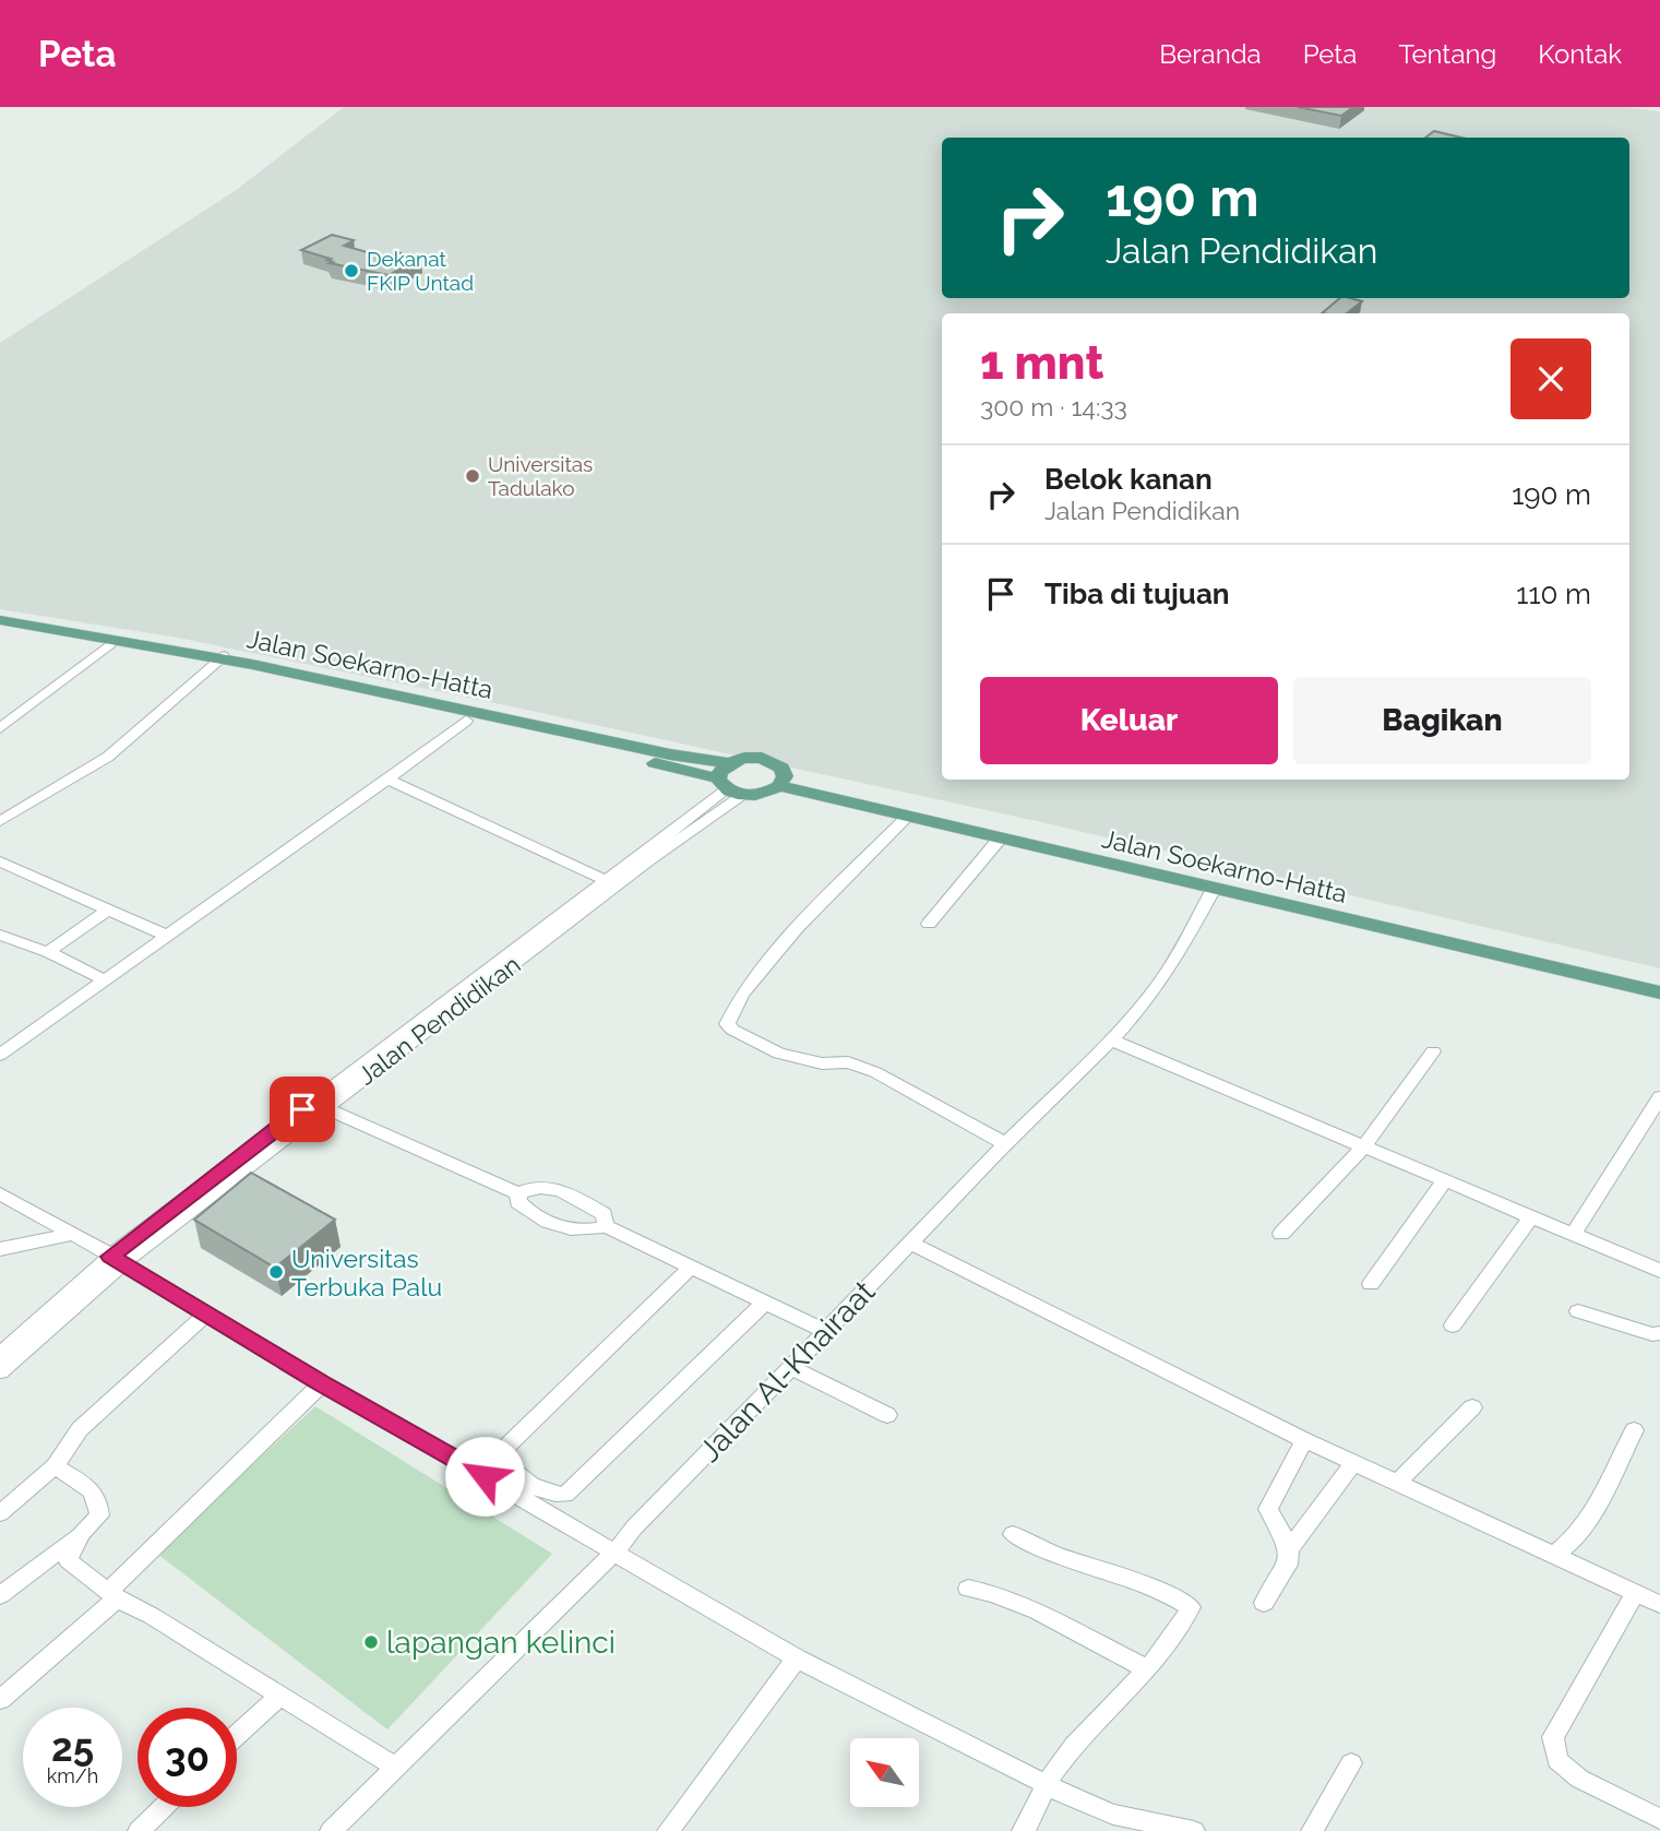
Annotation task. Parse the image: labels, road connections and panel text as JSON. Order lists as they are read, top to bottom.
{
  "streets": {
    "main road": ["Jalan Soekarno-Hatta"],
    "street": ["Jalan Pendidikan", "Jalan Al-Khairaat"]
  },
  "crossings": [
    ["Jalan Soekarno-Hatta", "Jalan Pendidikan"],
    ["Jalan Soekarno-Hatta", "Jalan Al-Khairaat"]
  ],
  "places": [
    "Dekanat FKIP Untad",
    "Universitas Tadulako",
    "Universitas Terbuka Palu",
    "lapangan kelinci"
  ],
  "north": "top left",
  "page": {
    "header": "Peta",
    "nav": [
      "Beranda",
      "Peta",
      "Tentang",
      "Kontak"
    ],
    "turn": ["190 m", "Jalan Pendidikan"],
    "heading": ["1 mnt", "300 m · 14:33"],
    "list": [
      {
        "name": "Belok kanan",
        "note": "Jalan Pendidikan",
        "value": "190 m"
      },
      {
        "name": "Tiba di tujuan",
        "value": "110 m"
      }
    ],
    "buttons": ["Keluar", "Bagikan"],
    "speed": "25 km/h",
    "limit": "30"
  }
}
